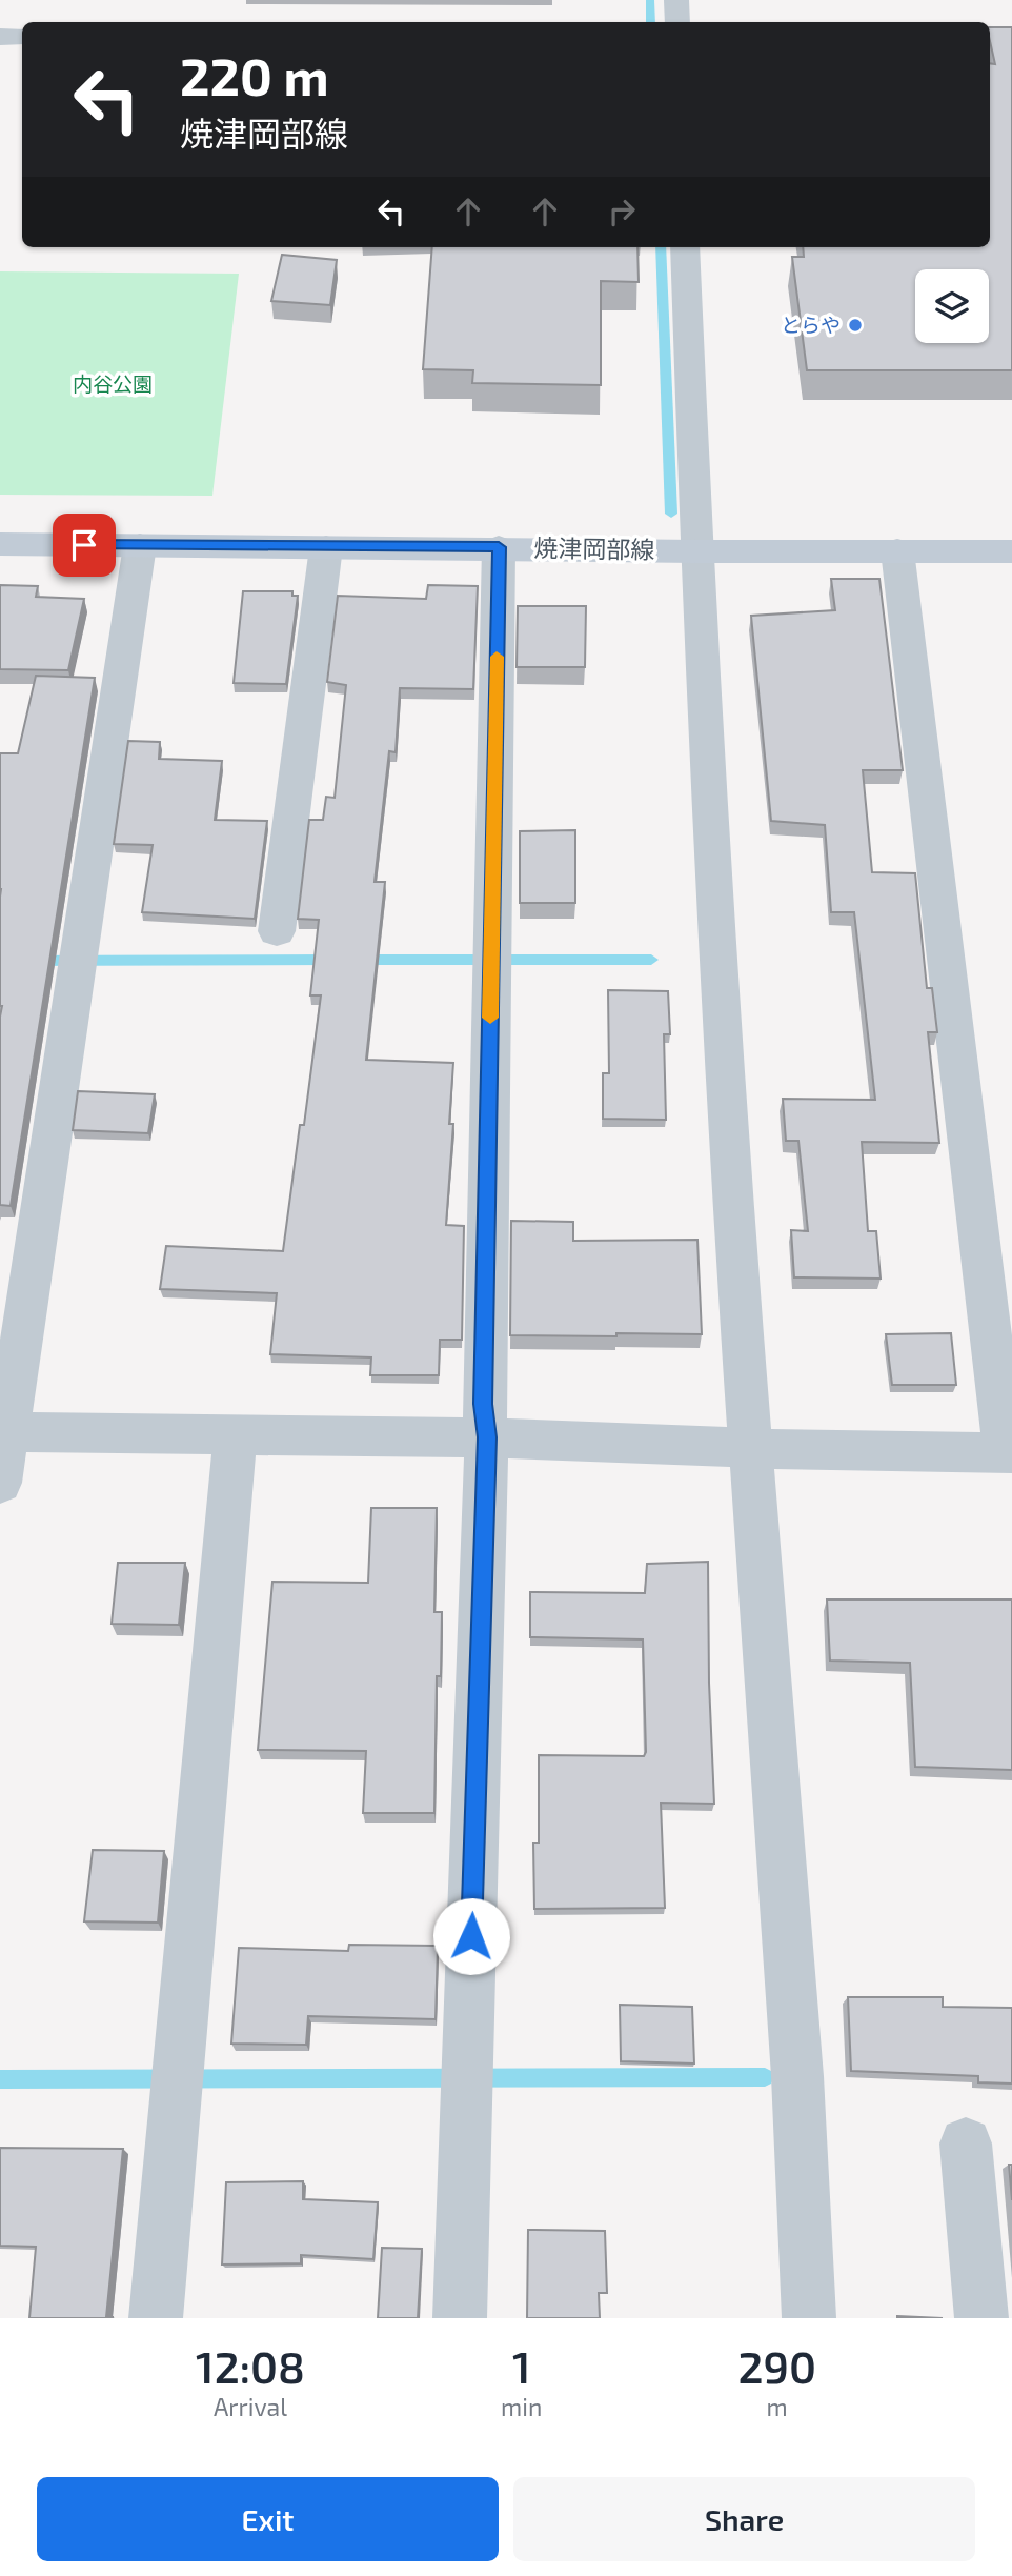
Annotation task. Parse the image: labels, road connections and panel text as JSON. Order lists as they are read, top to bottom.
{
  "streets": {
    "main road": ["焼津岡部線"]
  },
  "parks": ["内谷公園"],
  "places": ["とらや"],
  "page": {
    "turn": ["220 m", "焼津岡部線"],
    "eta": [
      "12:08",
      "Arrival",
      "1",
      "min",
      "290",
      "m"
    ],
    "buttons": ["Exit", "Share"]
  }
}
